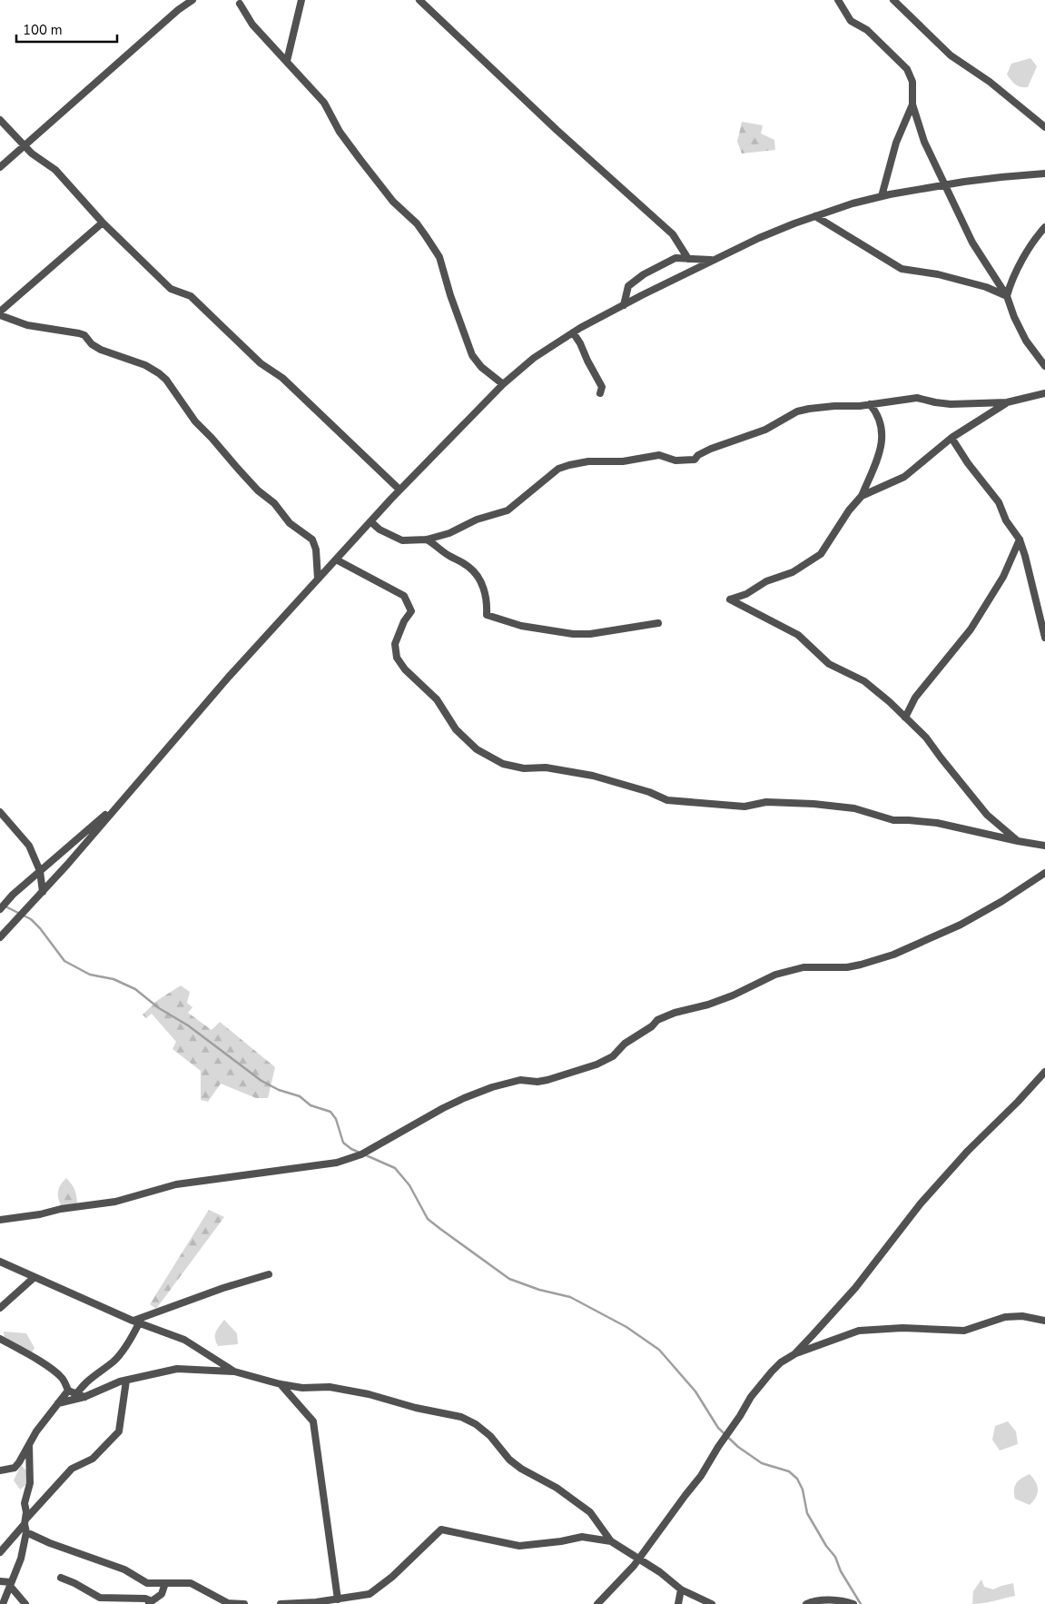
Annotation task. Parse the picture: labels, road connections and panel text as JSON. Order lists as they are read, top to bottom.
{
  "scale_bar": "100 m"
}
